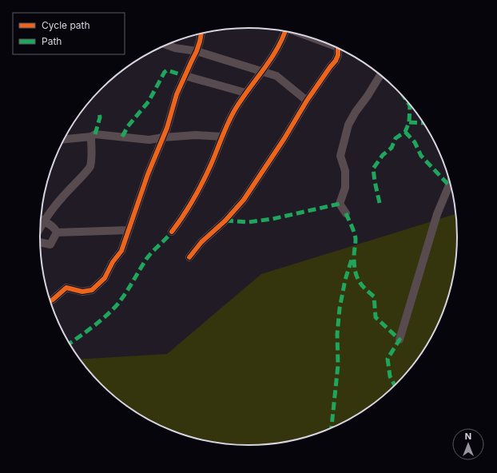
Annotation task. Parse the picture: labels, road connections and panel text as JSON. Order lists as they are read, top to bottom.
{
  "legend": ["Cycle path", "Path"],
  "north": "top"
}
